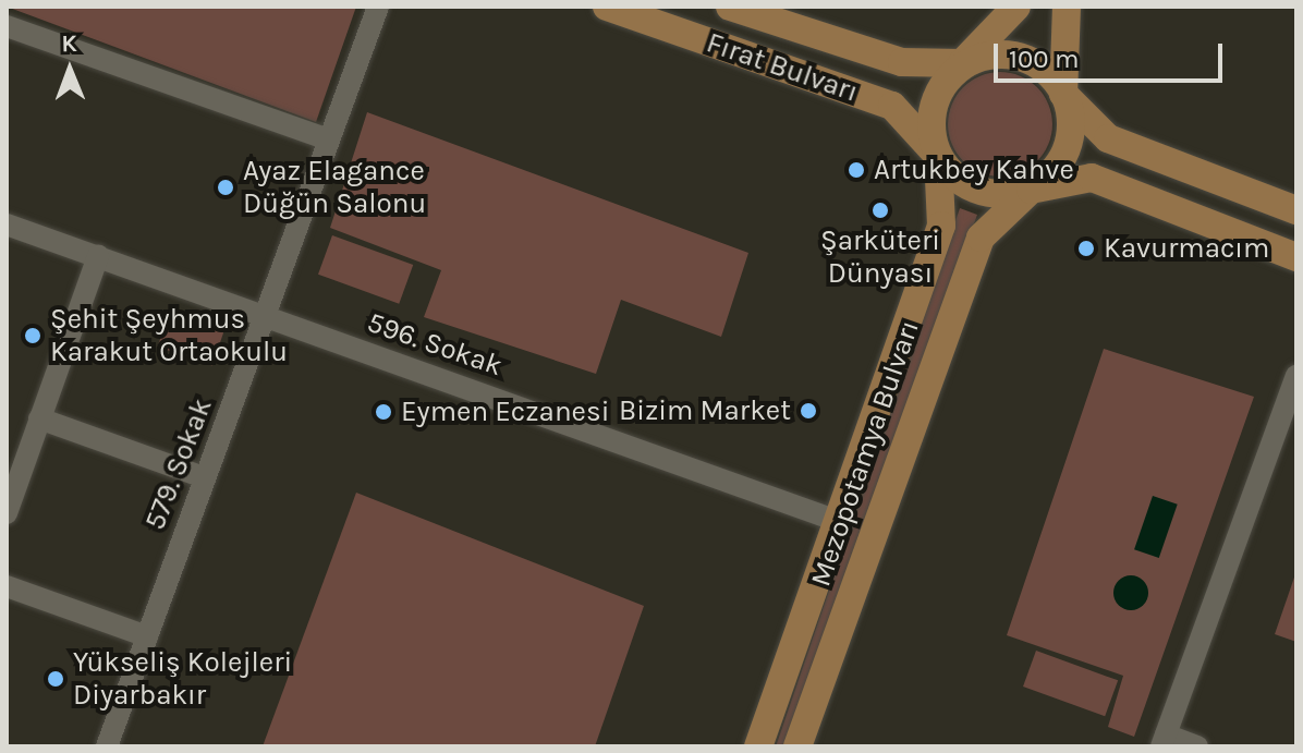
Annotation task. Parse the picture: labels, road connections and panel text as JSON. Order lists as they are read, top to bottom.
{
  "streets": {
    "main road": ["Fırat Bulvarı", "Mezopotamya Bulvarı"],
    "street": ["596. Sokak", "579. Sokak"]
  },
  "crossings": [
    ["Fırat Bulvarı", "Mezopotamya Bulvarı"],
    ["596. Sokak", "Mezopotamya Bulvarı"],
    ["596. Sokak", "579. Sokak"]
  ],
  "places": [
    "Artukbey Kahve",
    "Ayaz Elagance Düğün Salonu",
    "Şarküteri Dünyası",
    "Kavurmacım",
    "Şehit Şeyhmus Karakut Ortaokulu",
    "Bizim Market",
    "Eymen Eczanesi",
    "Yükseliş Kolejleri Diyarbakır"
  ],
  "scale_bar": "100 m",
  "north": "top"
}
